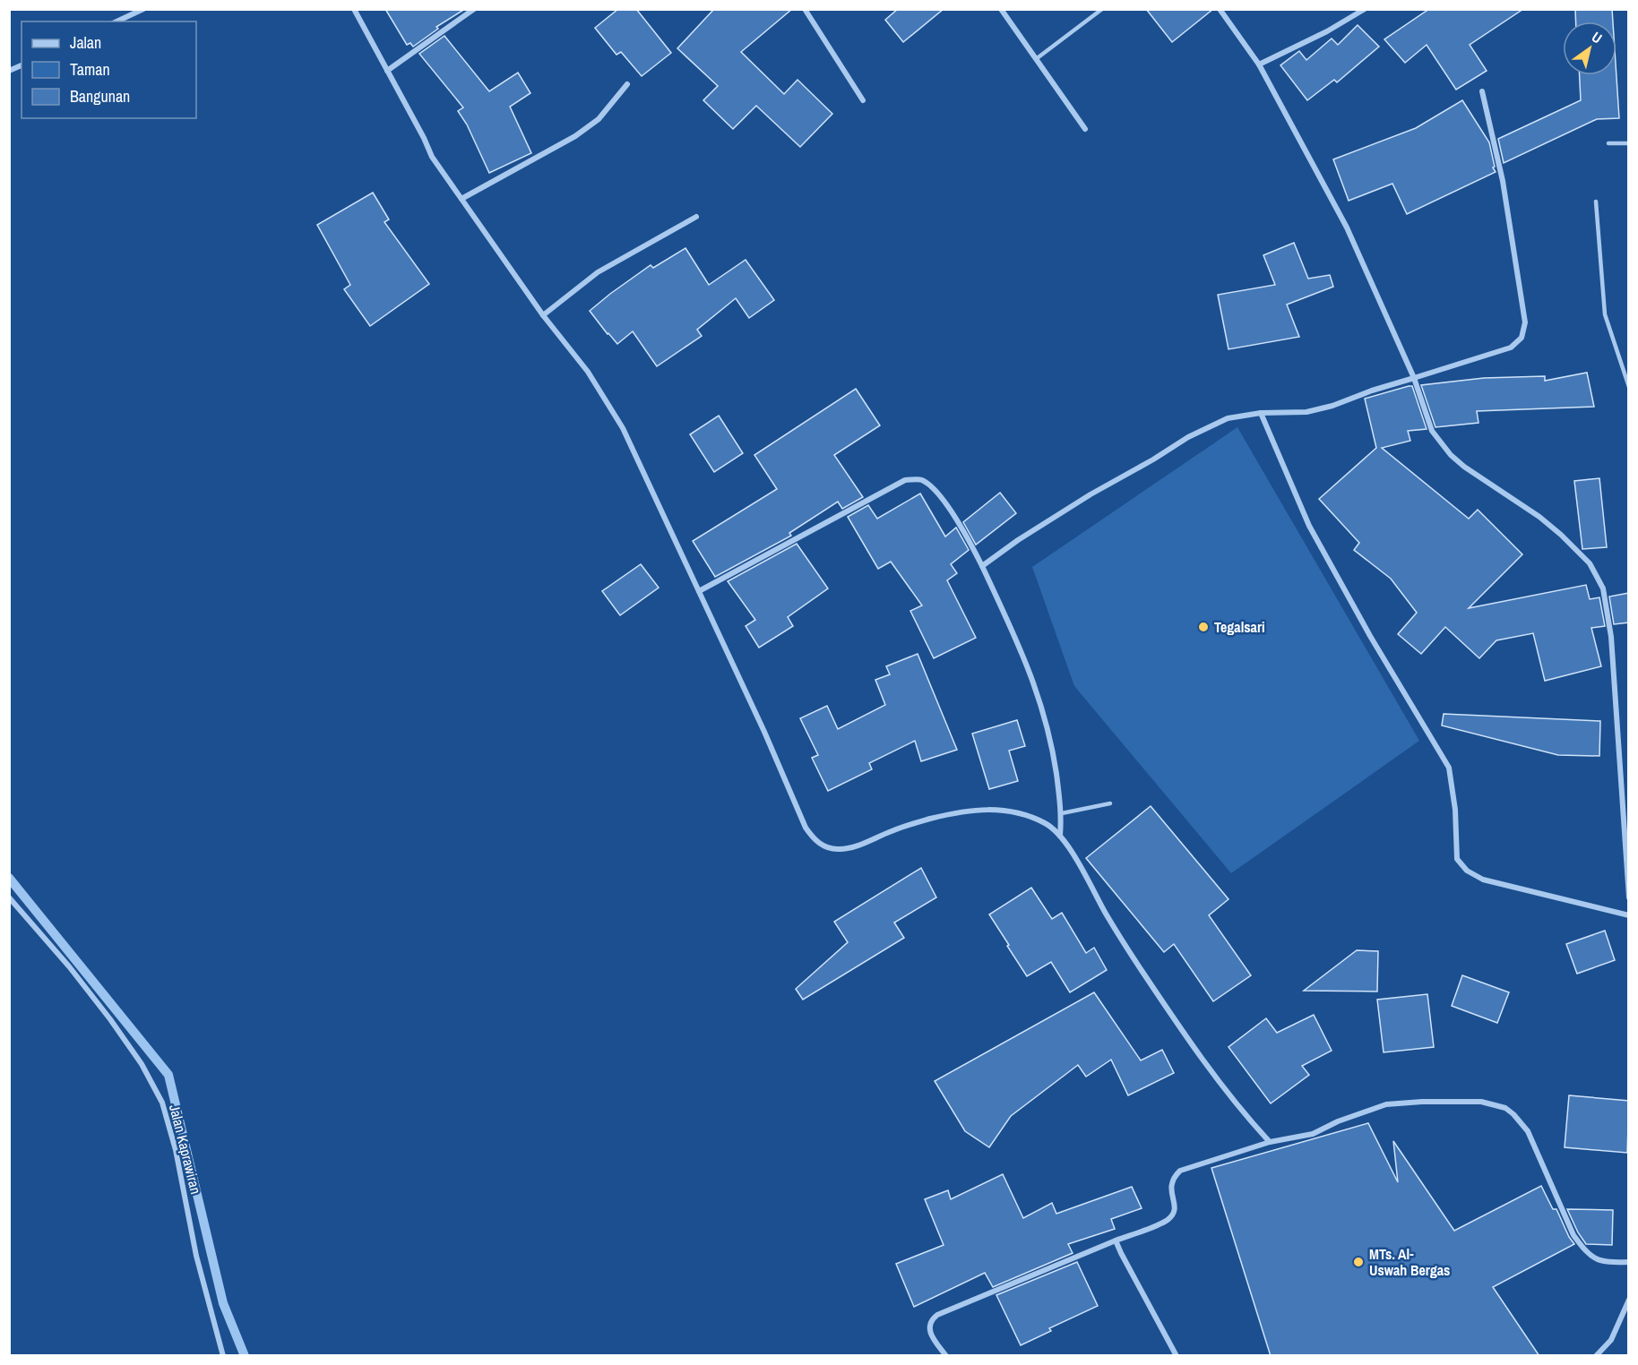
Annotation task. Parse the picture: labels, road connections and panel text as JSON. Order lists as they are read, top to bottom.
{
  "streets": {
    "street": ["Jalan Kaprawiran"]
  },
  "places": ["Tegalsari", "MTs. Al- Uswah Bergas"],
  "legend": ["Jalan", "Taman", "Bangunan"],
  "north": "top right"
}
